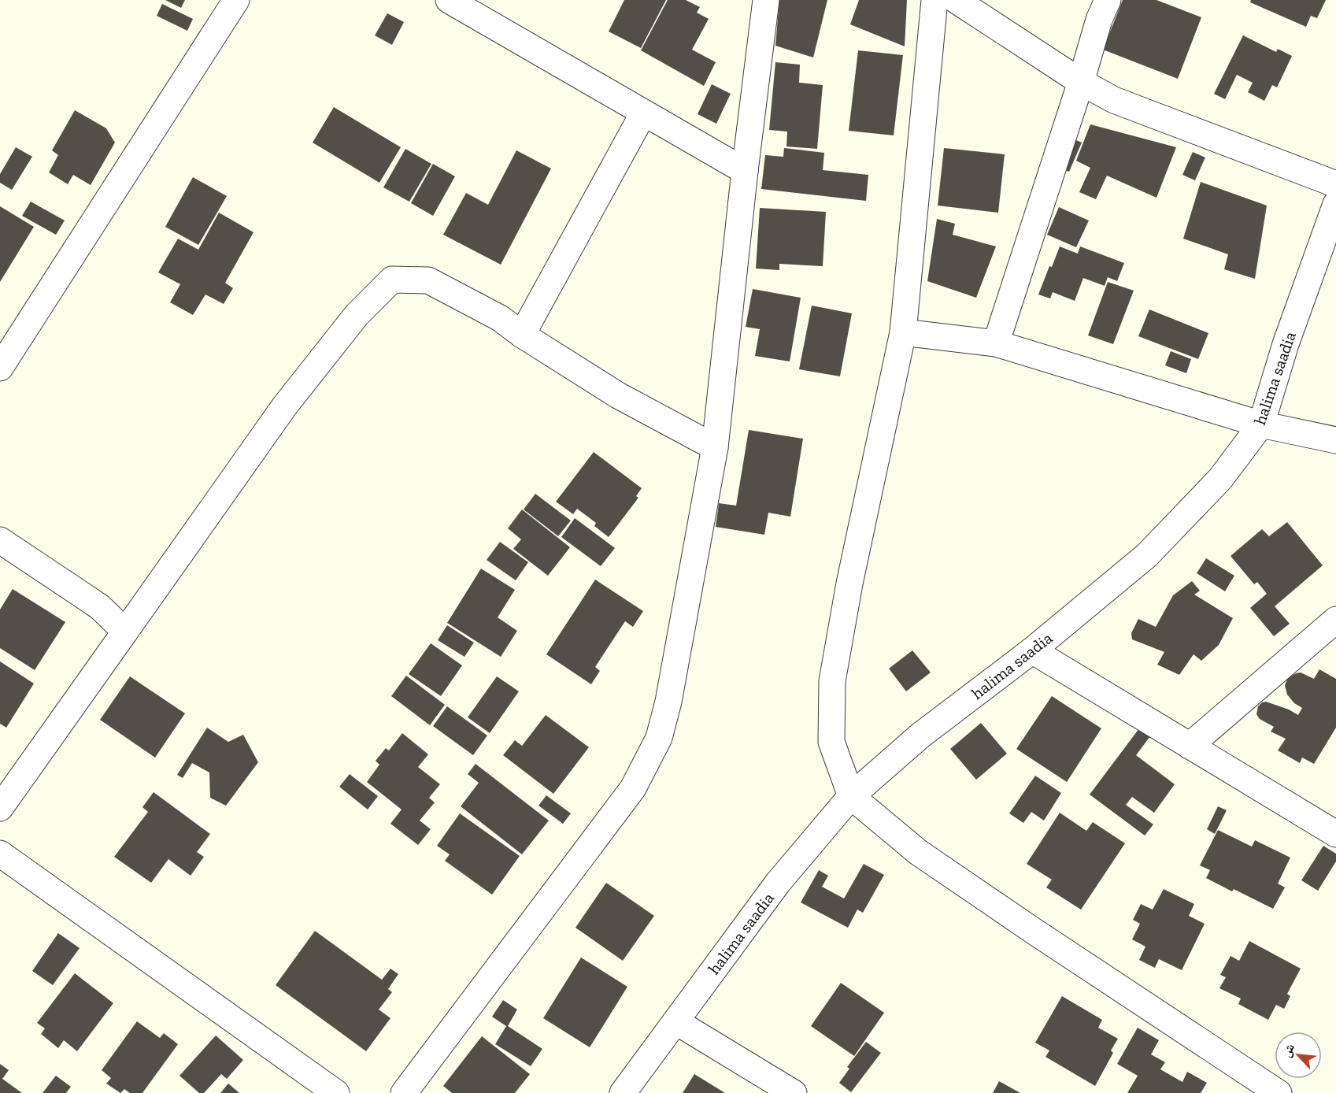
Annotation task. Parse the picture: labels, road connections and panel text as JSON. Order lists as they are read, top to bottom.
{
  "streets": {
    "street": ["halima saadia"]
  },
  "north": "top left"
}
